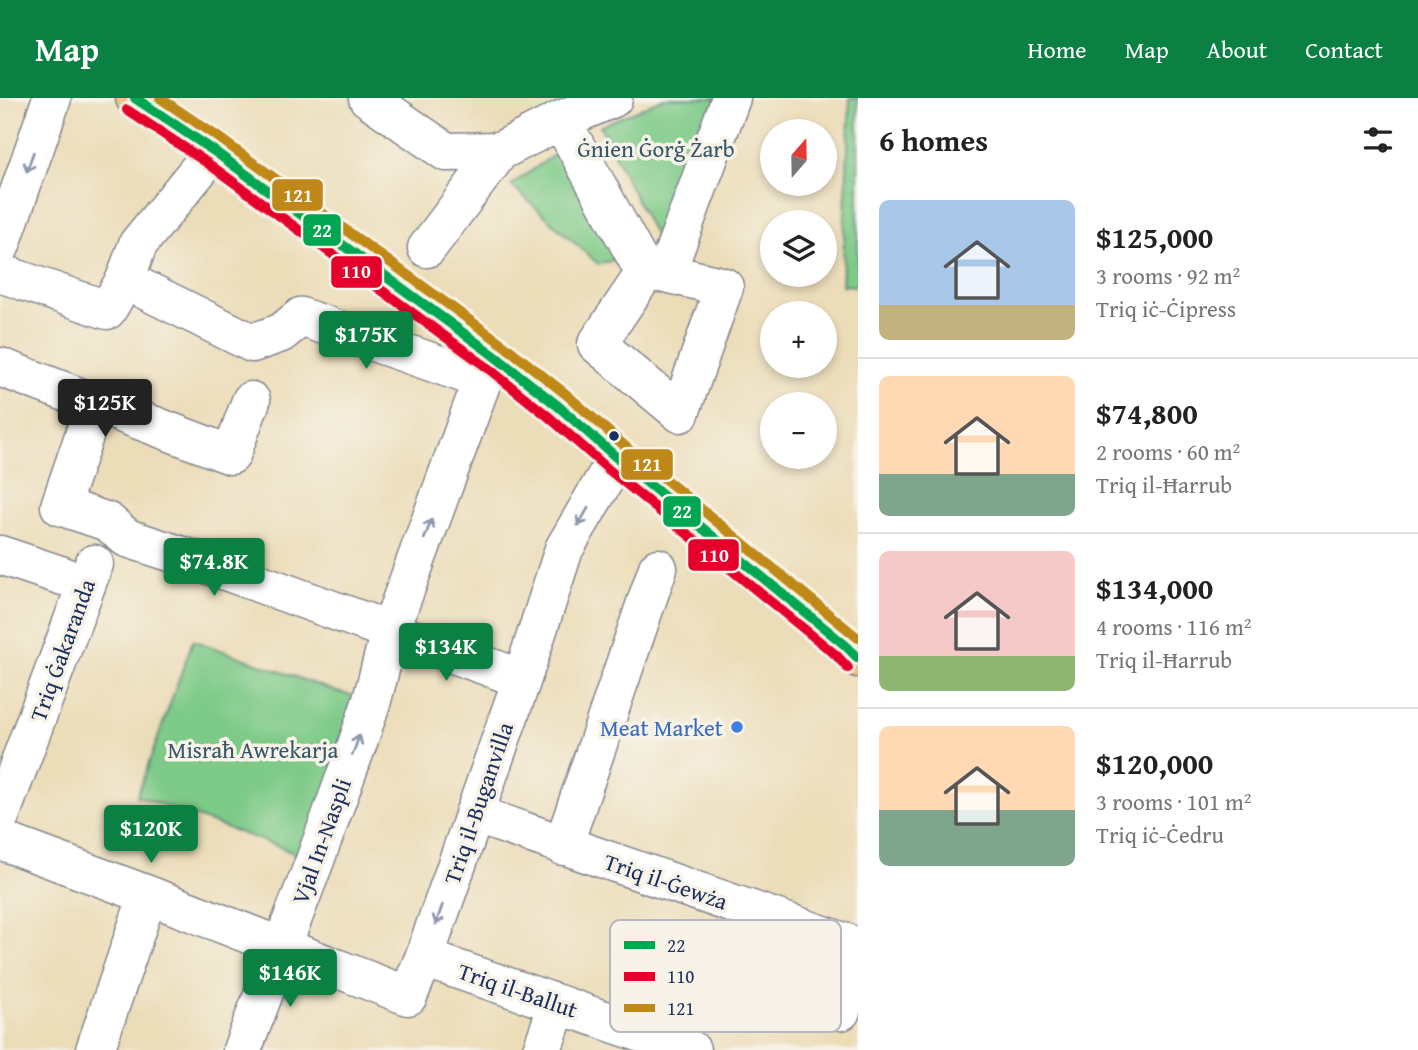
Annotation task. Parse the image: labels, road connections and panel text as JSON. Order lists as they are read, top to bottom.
{
  "streets": {
    "street": [
      "Triq Ġakaranda",
      "Triq il-Buganvilla",
      "Vjal In-Naspli",
      "Triq il-Ġewża",
      "Triq il-Ballut"
    ]
  },
  "crossings": [
    ["Triq il-Buganvilla", "Vjal In-Naspli"],
    ["Triq il-Buganvilla", "Triq il-Ġewża"],
    ["Triq il-Buganvilla", "Triq il-Ballut"]
  ],
  "parks": ["Ġnien Ġorġ Żarb", "Misraħ Awrekarja"],
  "places": ["Meat Market"],
  "lines": ["transit line 22", "transit line 121", "transit line 110"],
  "legend": ["22", "110", "121"],
  "north": "top",
  "page": {
    "header": "Map",
    "nav": [
      "Home",
      "Map",
      "About",
      "Contact"
    ],
    "heading": "6 homes",
    "map_buttons": ["+", "−"],
    "list": [
      {
        "name": "$125,000",
        "note": "3 rooms · 92 m² · Triq iċ-Ċipress"
      },
      {
        "name": "$74,800",
        "note": "2 rooms · 60 m² · Triq il-Ħarrub"
      },
      {
        "name": "$134,000",
        "note": "4 rooms · 116 m² · Triq il-Ħarrub"
      },
      {
        "name": "$120,000",
        "note": "3 rooms · 101 m² · Triq iċ-Ċedru"
      }
    ],
    "price": [
      "$175K",
      "$125K",
      "$74.8K",
      "$134K",
      "$120K",
      "$146K"
    ]
  }
}
